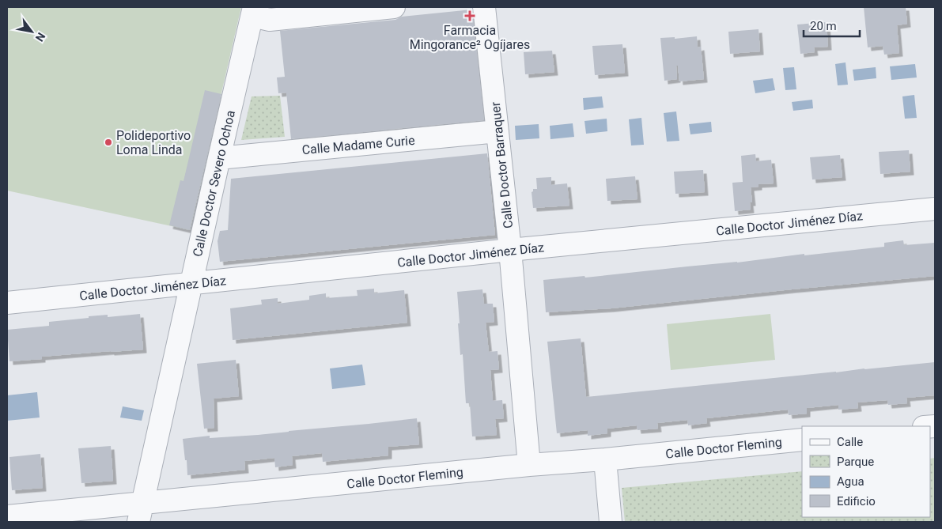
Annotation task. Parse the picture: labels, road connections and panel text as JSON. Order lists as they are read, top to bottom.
{
  "streets": {
    "street": [
      "Calle Madame Curie",
      "Calle Doctor Barraquer",
      "Calle Doctor Severo Ochoa",
      "Calle Doctor Jiménez Díaz",
      "Calle Doctor Fleming"
    ]
  },
  "crossings": [
    ["Calle Madame Curie", "Calle Doctor Barraquer"],
    ["Calle Madame Curie", "Calle Doctor Severo Ochoa"],
    ["Calle Doctor Barraquer", "Calle Doctor Jiménez Díaz"],
    ["Calle Doctor Barraquer", "Calle Doctor Fleming"],
    ["Calle Doctor Severo Ochoa", "Calle Doctor Jiménez Díaz"],
    ["Calle Doctor Severo Ochoa", "Calle Doctor Fleming"]
  ],
  "places": {
    "health": ["Farmacia Mingorance² Ogíjares"],
    "other": ["Polideportivo Loma Linda"]
  },
  "legend": [
    "Calle",
    "Parque",
    "Agua",
    "Edificio"
  ],
  "scale_bar": "20 m",
  "north": "bottom right"
}
